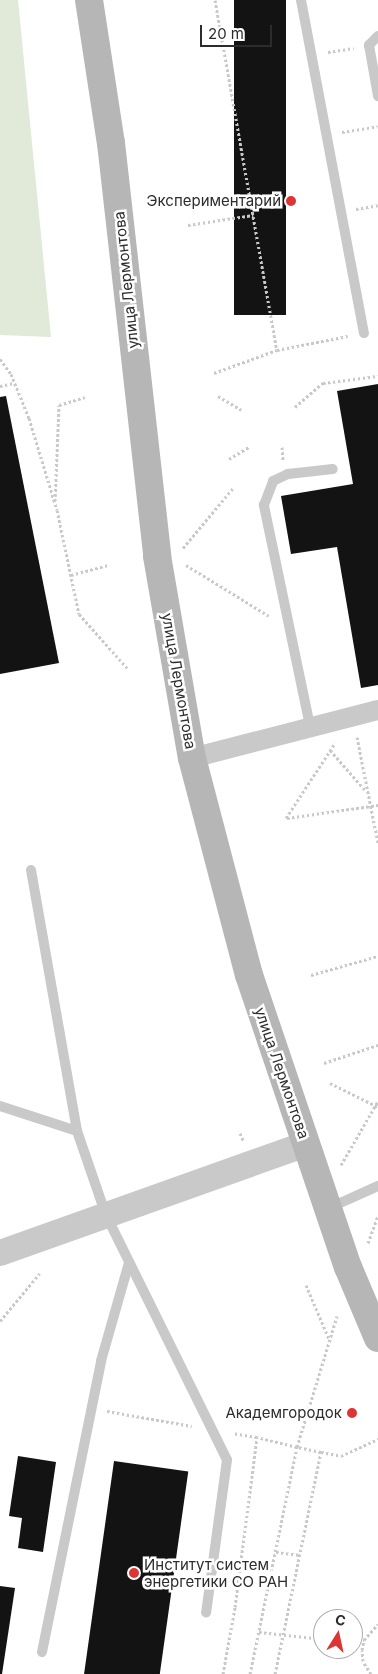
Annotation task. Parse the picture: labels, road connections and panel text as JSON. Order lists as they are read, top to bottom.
{
  "streets": {
    "main road": ["улица Лермонтова"]
  },
  "places": ["Экспериментарий", "Академгородок", "Институт систем энергетики СО РАН"],
  "scale_bar": "20 m",
  "north": "top"
}
